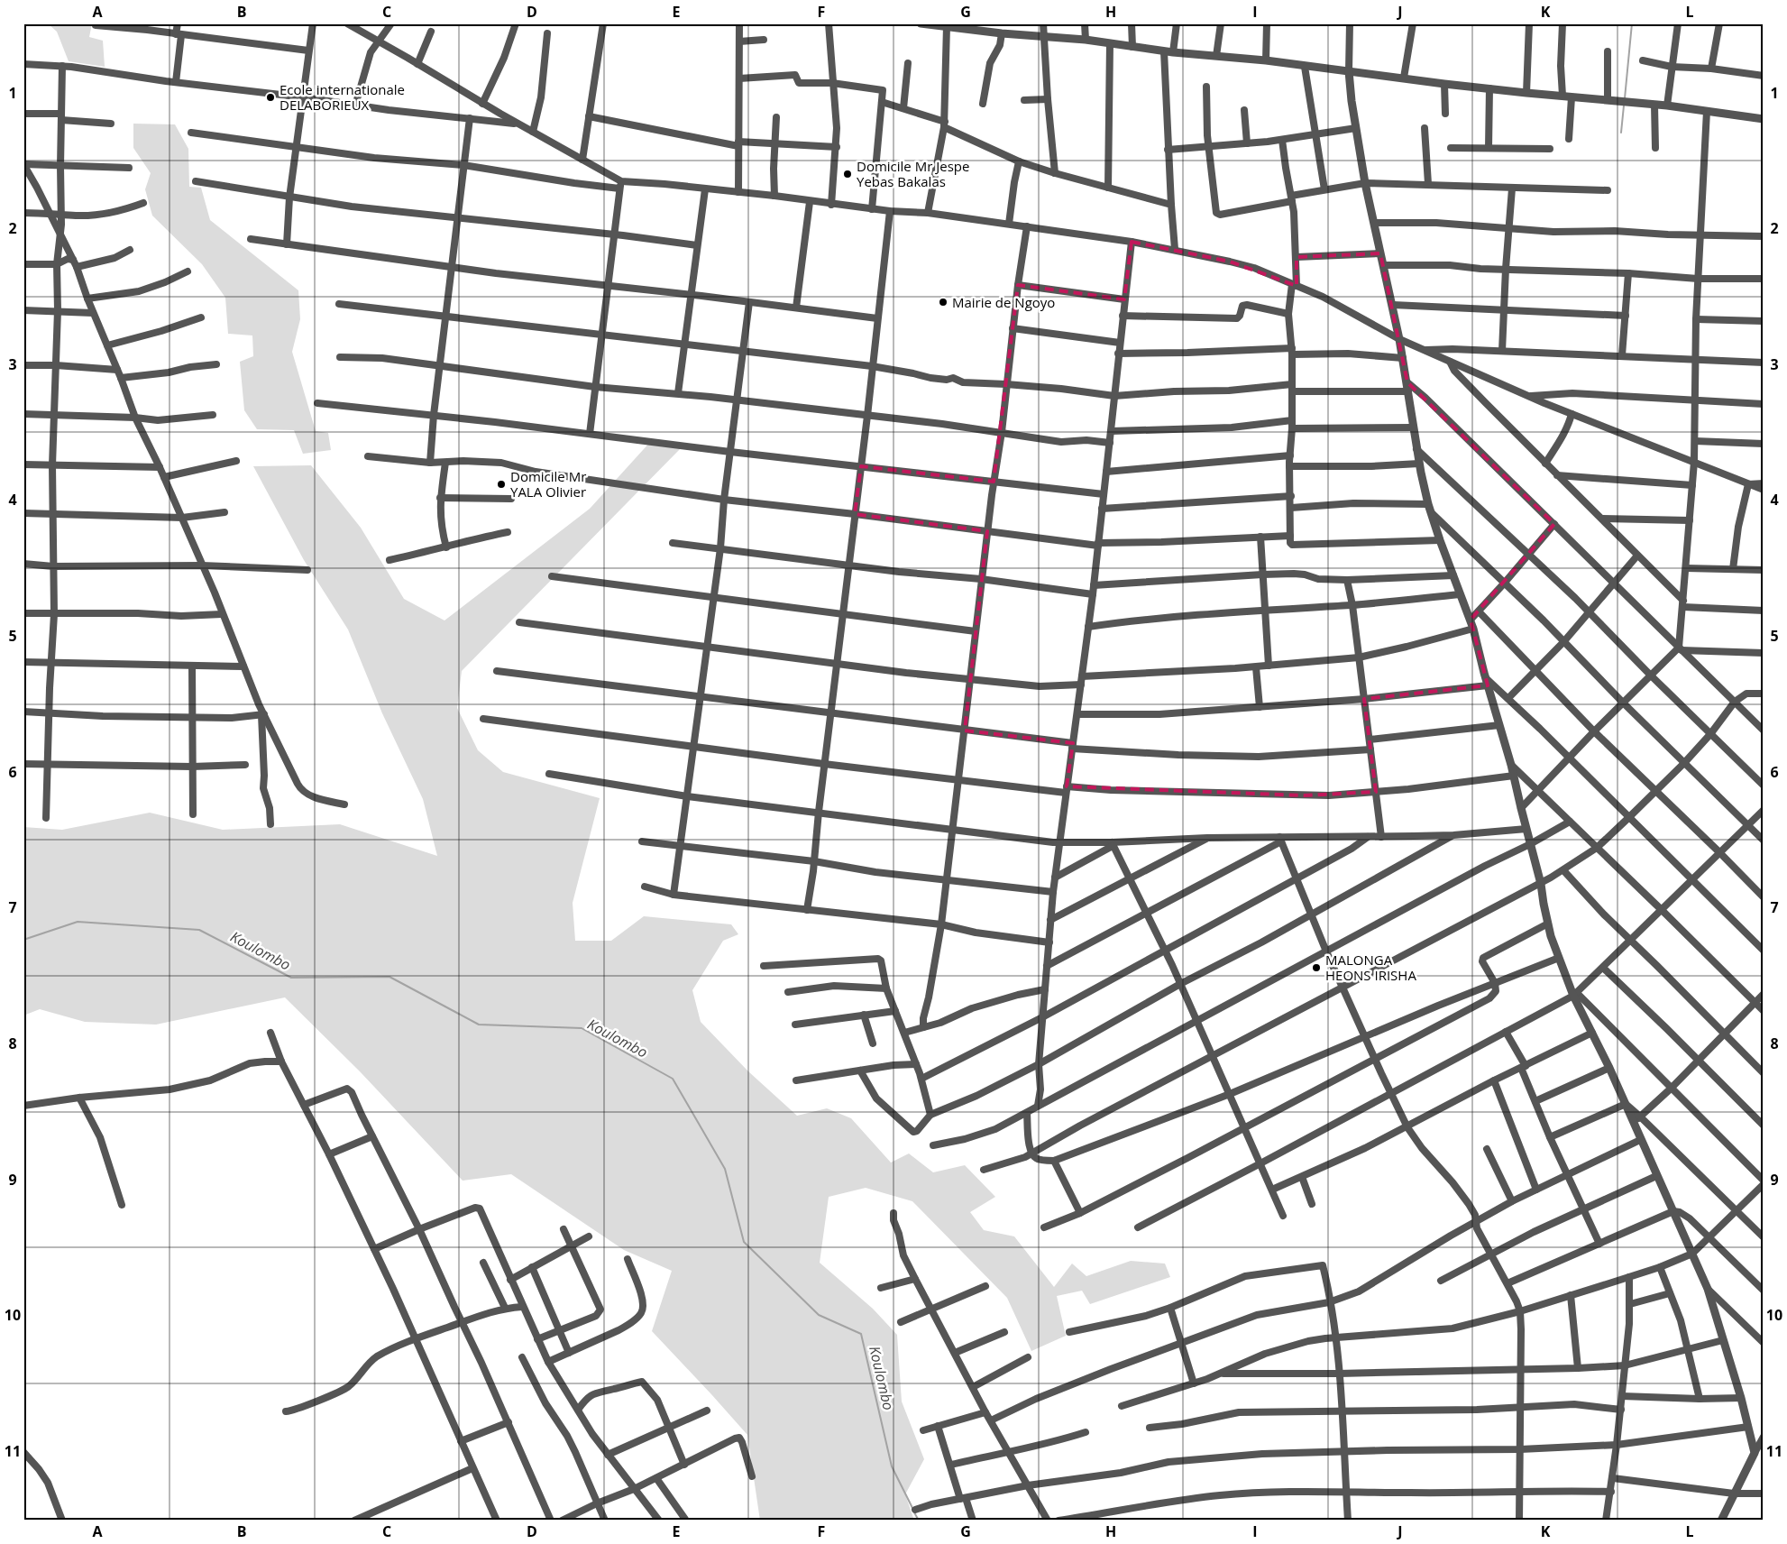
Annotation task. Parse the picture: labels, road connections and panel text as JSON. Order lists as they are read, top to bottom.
{
  "water": ["Koulombo"],
  "places": [
    "Ecole internationale DELABORIEUX",
    "Domicile Mr Jespe Yebas Bakalas",
    "Mairie de Ngoyo",
    "Domicile Mr YALA Olivier",
    "MALONGA HEONS IRISHA"
  ],
  "grid": {
    "columns": [
      "A",
      "B",
      "C",
      "D",
      "E",
      "F",
      "G",
      "H",
      "I",
      "J",
      "K",
      "L"
    ],
    "rows": [
      "1",
      "2",
      "3",
      "4",
      "5",
      "6",
      "7",
      "8",
      "9",
      "10",
      "11"
    ]
  }
}
